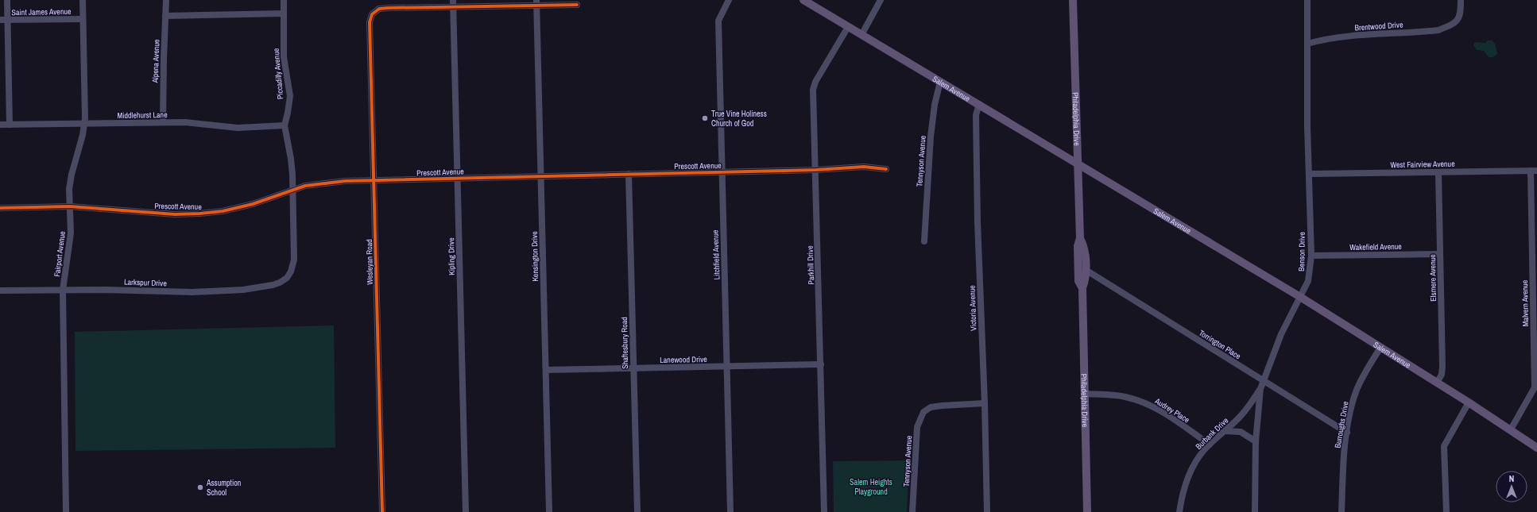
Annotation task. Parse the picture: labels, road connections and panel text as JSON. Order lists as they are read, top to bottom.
{
  "streets": {
    "main road": ["Salem Avenue", "Philadelphia Drive"],
    "street": [
      "Saint James Avenue",
      "Brentwood Drive",
      "Alpena Avenue",
      "Piccadilly Avenue",
      "Middlehurst Lane",
      "Tennyson Avenue",
      "West Fairview Avenue",
      "Prescott Avenue",
      "Wakefield Avenue",
      "Benson Drive",
      "Fairport Avenue",
      "Litchfield Avenue",
      "Kipling Drive",
      "Kensington Drive",
      "Wesleyan Road",
      "Parkhill Drive",
      "Elsmere Avenue",
      "Larkspur Drive",
      "Malvern Avenue",
      "Victoria Avenue",
      "Shaftesbury Road",
      "Torrington Place",
      "Lanewood Drive",
      "Audrey Place",
      "Burroughs Drive",
      "Burbank Drive"
    ]
  },
  "crossings": [
    ["Saint James Avenue", "Fairport Avenue"],
    ["Brentwood Drive", "Benson Drive"],
    ["Alpena Avenue", "Middlehurst Lane"],
    ["Piccadilly Avenue", "Middlehurst Lane"],
    ["Piccadilly Avenue", "Prescott Avenue"],
    ["Piccadilly Avenue", "Larkspur Drive"],
    ["Salem Avenue", "Philadelphia Drive"],
    ["Salem Avenue", "Tennyson Avenue"],
    ["Salem Avenue", "Benson Drive"],
    ["Salem Avenue", "Parkhill Drive"],
    ["Salem Avenue", "Elsmere Avenue"],
    ["Salem Avenue", "Malvern Avenue"],
    ["Salem Avenue", "Victoria Avenue"],
    ["Salem Avenue", "Burroughs Drive"],
    ["Middlehurst Lane", "Fairport Avenue"],
    ["Philadelphia Drive", "Torrington Place"],
    ["Philadelphia Drive", "Audrey Place"],
    ["Tennyson Avenue", "Victoria Avenue"],
    ["West Fairview Avenue", "Benson Drive"],
    ["West Fairview Avenue", "Elsmere Avenue"],
    ["West Fairview Avenue", "Malvern Avenue"],
    ["Prescott Avenue", "Fairport Avenue"],
    ["Prescott Avenue", "Litchfield Avenue"],
    ["Prescott Avenue", "Kipling Drive"],
    ["Prescott Avenue", "Kensington Drive"],
    ["Prescott Avenue", "Wesleyan Road"],
    ["Prescott Avenue", "Parkhill Drive"],
    ["Prescott Avenue", "Shaftesbury Road"],
    ["Wakefield Avenue", "Benson Drive"],
    ["Wakefield Avenue", "Elsmere Avenue"],
    ["Benson Drive", "Torrington Place"],
    ["Benson Drive", "Burbank Drive"],
    ["Fairport Avenue", "Larkspur Drive"],
    ["Litchfield Avenue", "Lanewood Drive"],
    ["Kipling Drive", "Wesleyan Road"],
    ["Kensington Drive", "Lanewood Drive"],
    ["Parkhill Drive", "Lanewood Drive"],
    ["Shaftesbury Road", "Lanewood Drive"],
    ["Torrington Place", "Burroughs Drive"],
    ["Audrey Place", "Burbank Drive"]
  ],
  "parks": ["Salem Heights Playground"],
  "places": ["True Vine Holiness Church of God", "Assumption School"],
  "north": "top"
}
